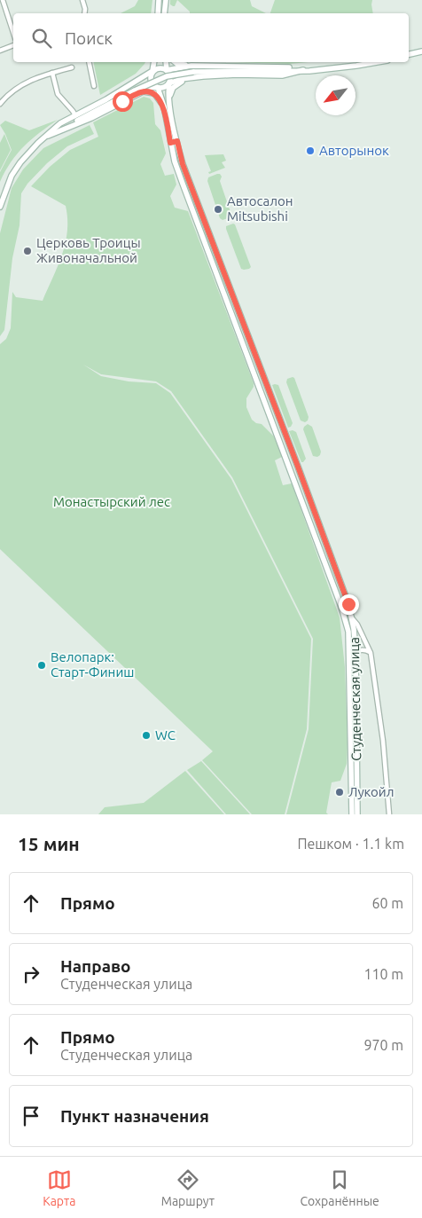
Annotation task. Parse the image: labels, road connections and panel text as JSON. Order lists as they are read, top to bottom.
{
  "streets": {
    "main road": ["Студенческая улица"]
  },
  "parks": ["Монастырский лес"],
  "places": [
    "Авторынок",
    "Автосалон Mitsubishi",
    "Церковь Троицы Живоначальной",
    "Велопарк: Старт-Финиш",
    "WC",
    "Лукойл"
  ],
  "north": "bottom left",
  "page": {
    "search": "Поиск",
    "heading": ["15 мин", "Пешком · 1.1 km"],
    "list": [
      ["Прямо", "60 m"],
      ["Направо", "Студенческая улица", "110 m"],
      ["Прямо", "Студенческая улица", "970 m"],
      "Пункт назначения"
    ],
    "nav": ["Карта", "Маршрут", "Сохранённые"]
  }
}
